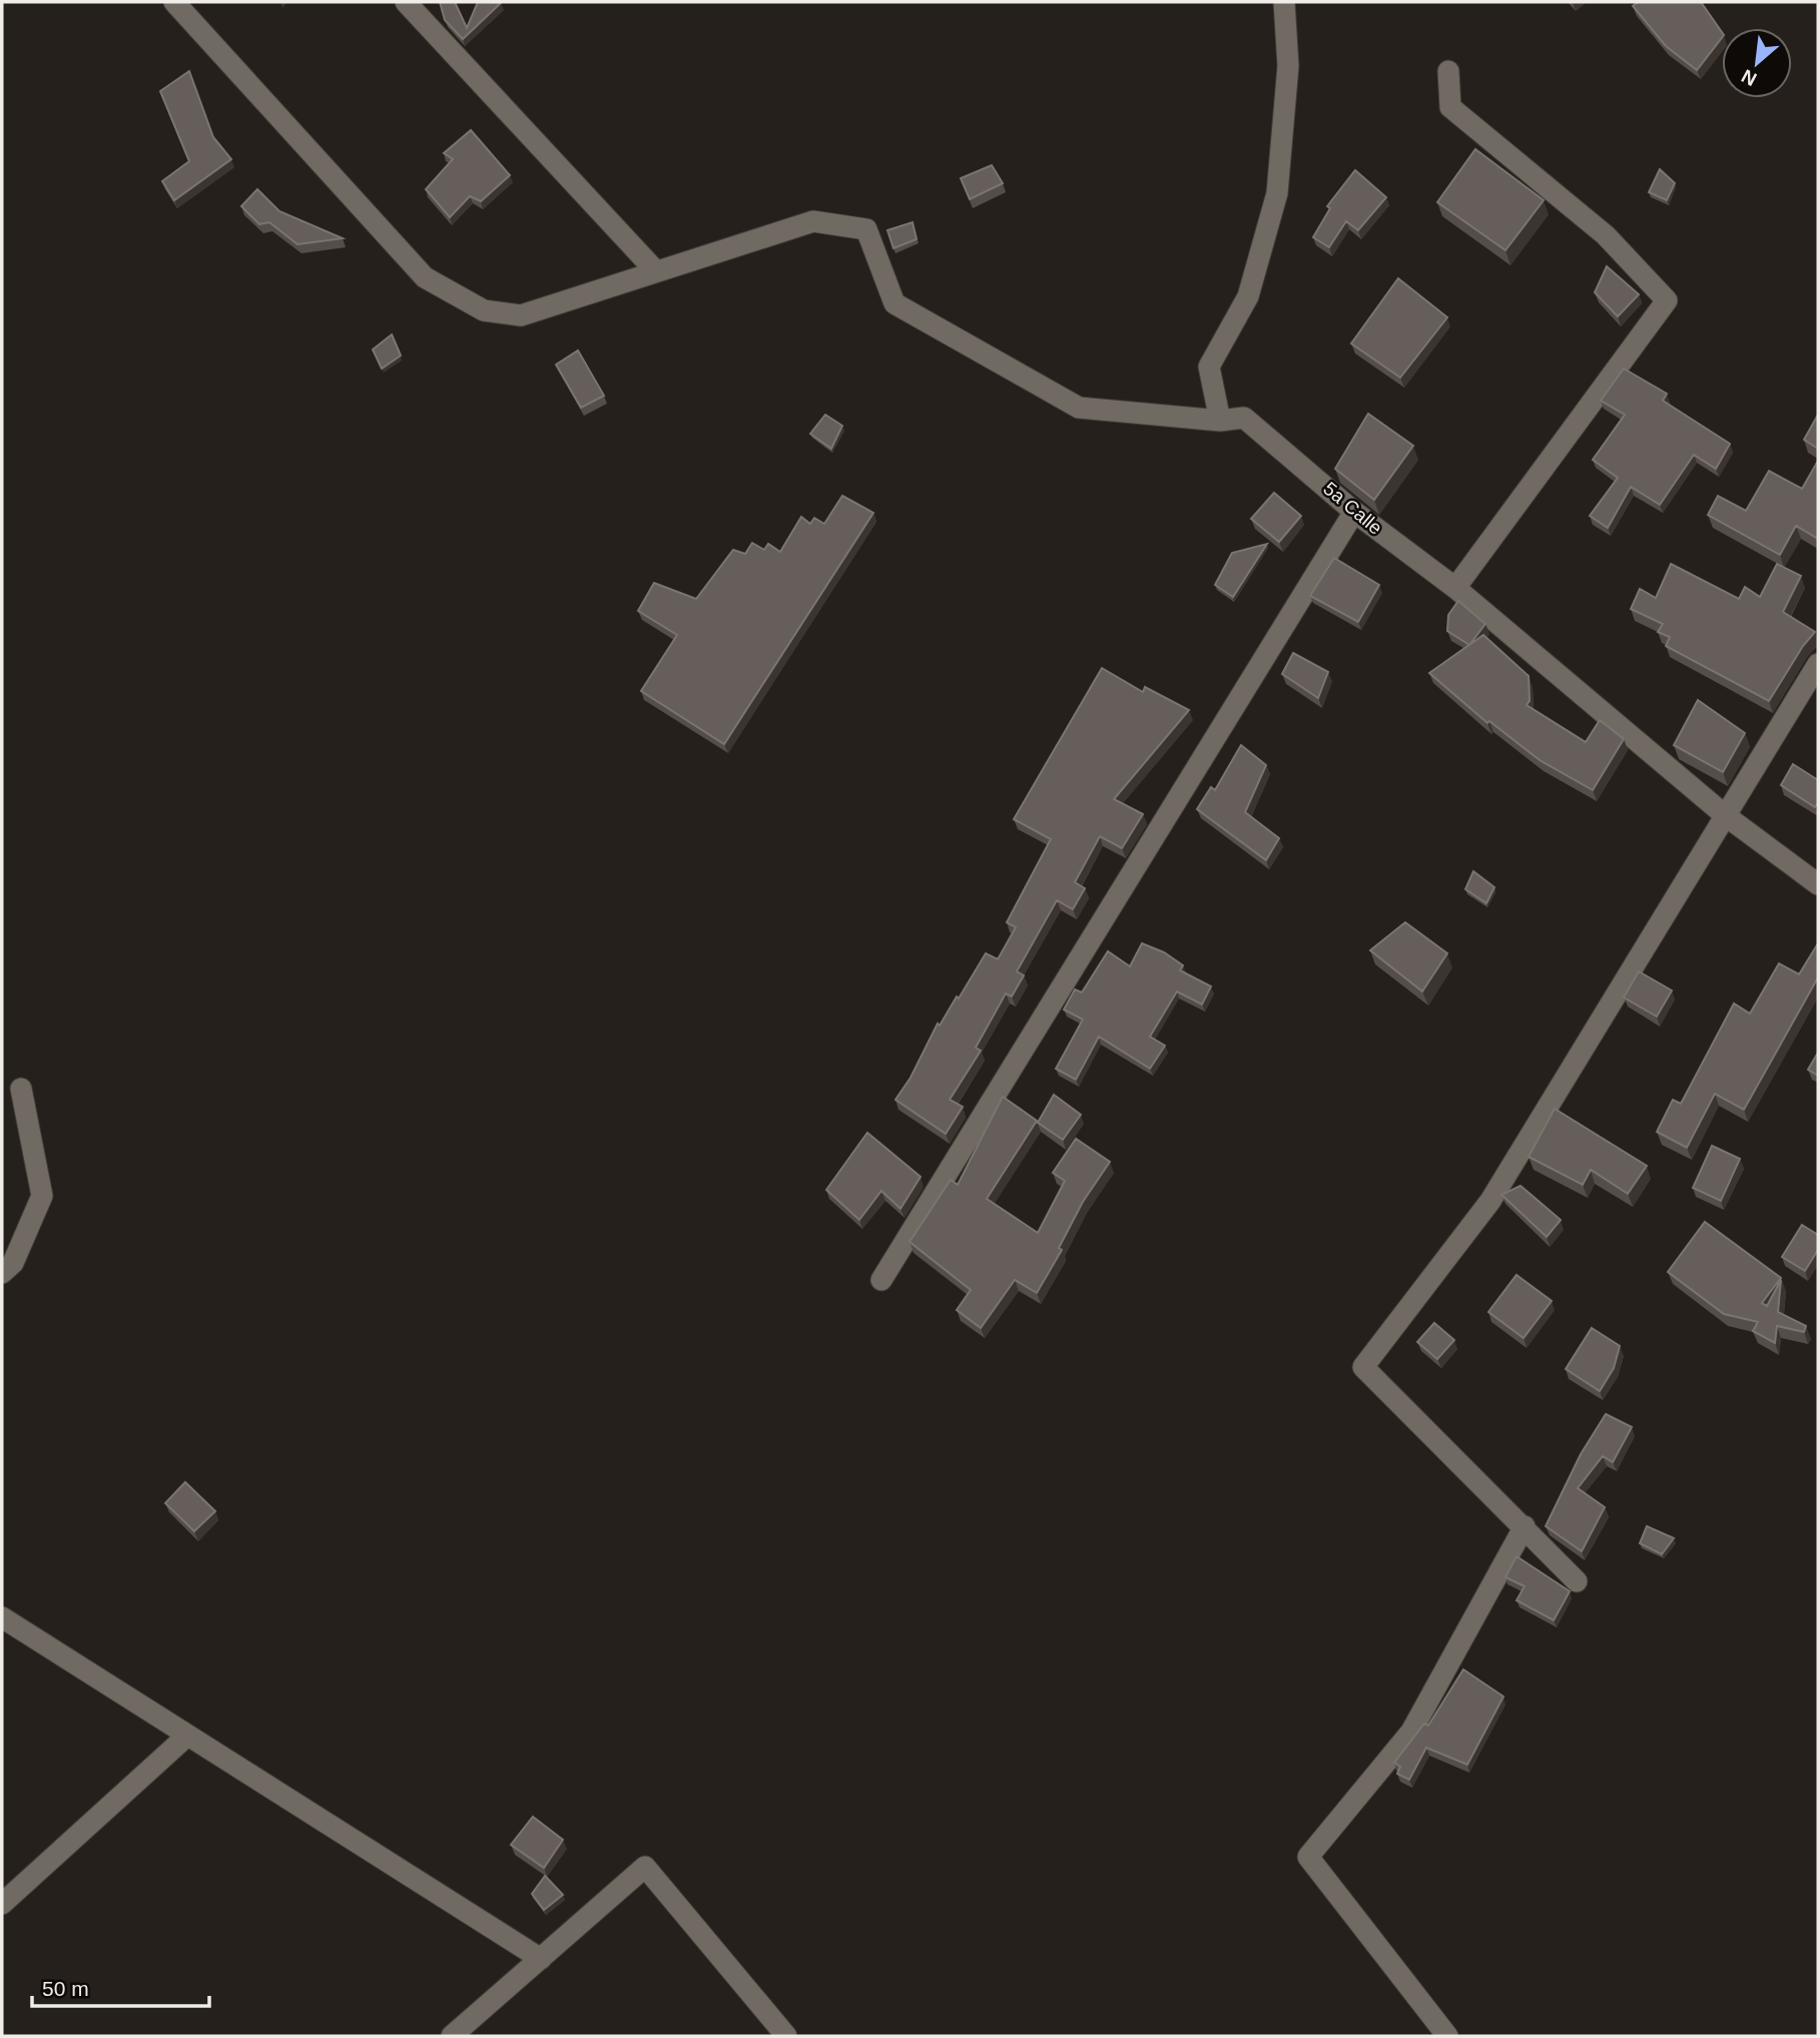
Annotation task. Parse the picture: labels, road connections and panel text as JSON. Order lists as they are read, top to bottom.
{
  "streets": {
    "street": ["5a Calle"]
  },
  "scale_bar": "50 m",
  "north": "bottom left"
}
